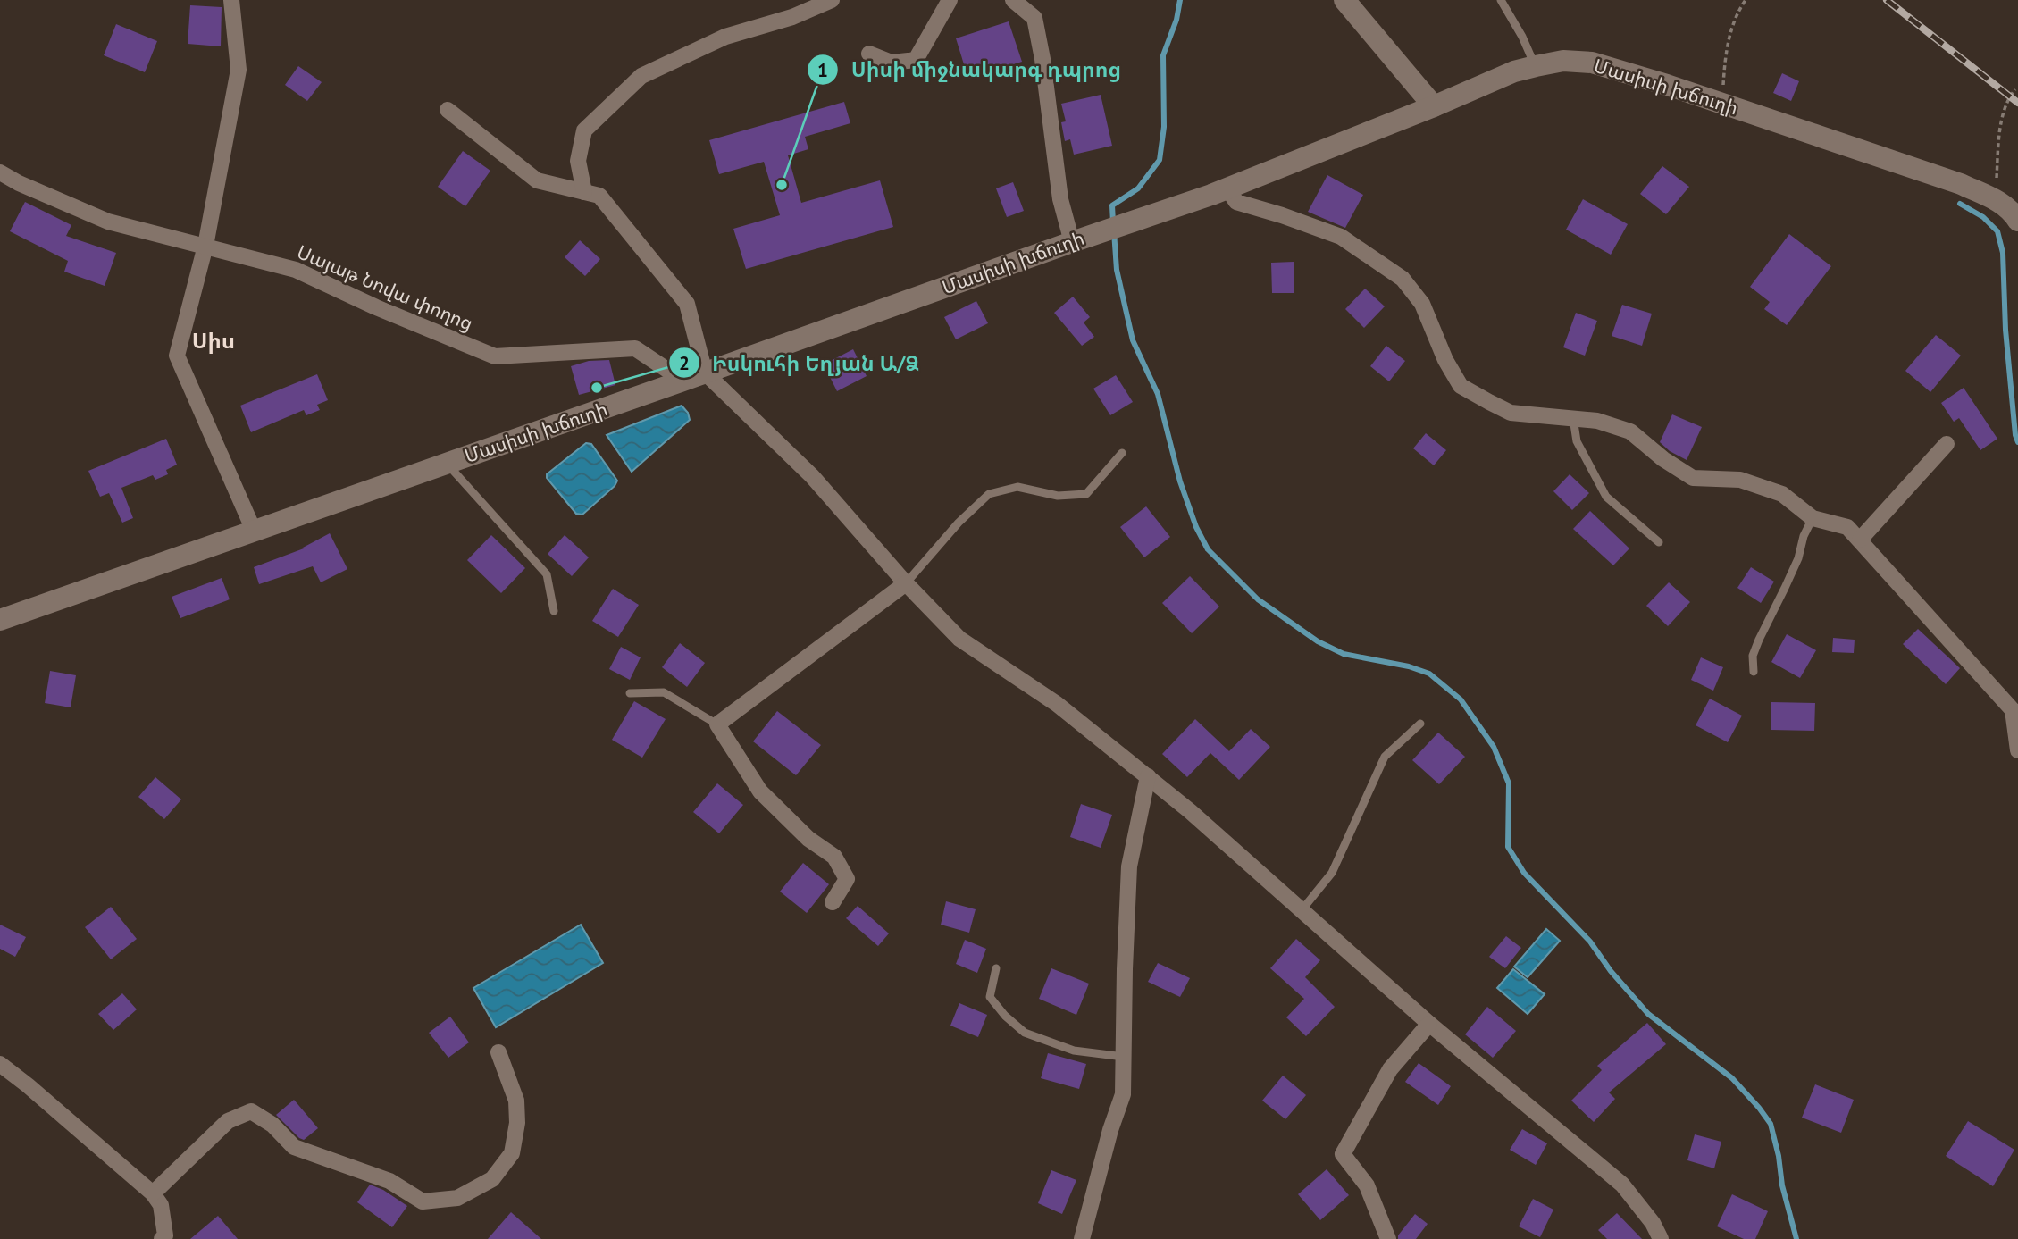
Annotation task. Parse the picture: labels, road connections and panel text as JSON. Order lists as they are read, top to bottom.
{
  "streets": {
    "main road": ["Մասիսի խճուղի"],
    "street": ["Սայաթ Նովա փողոց"]
  },
  "crossings": [
    ["Մասիսի խճուղի", "Սայաթ Նովա փողոց"]
  ],
  "districts": ["Սիս"],
  "places": ["Սիսի միջնակարգ դպրոց", "Իսկուհի Եղյան Ա/Ձ"]
}
